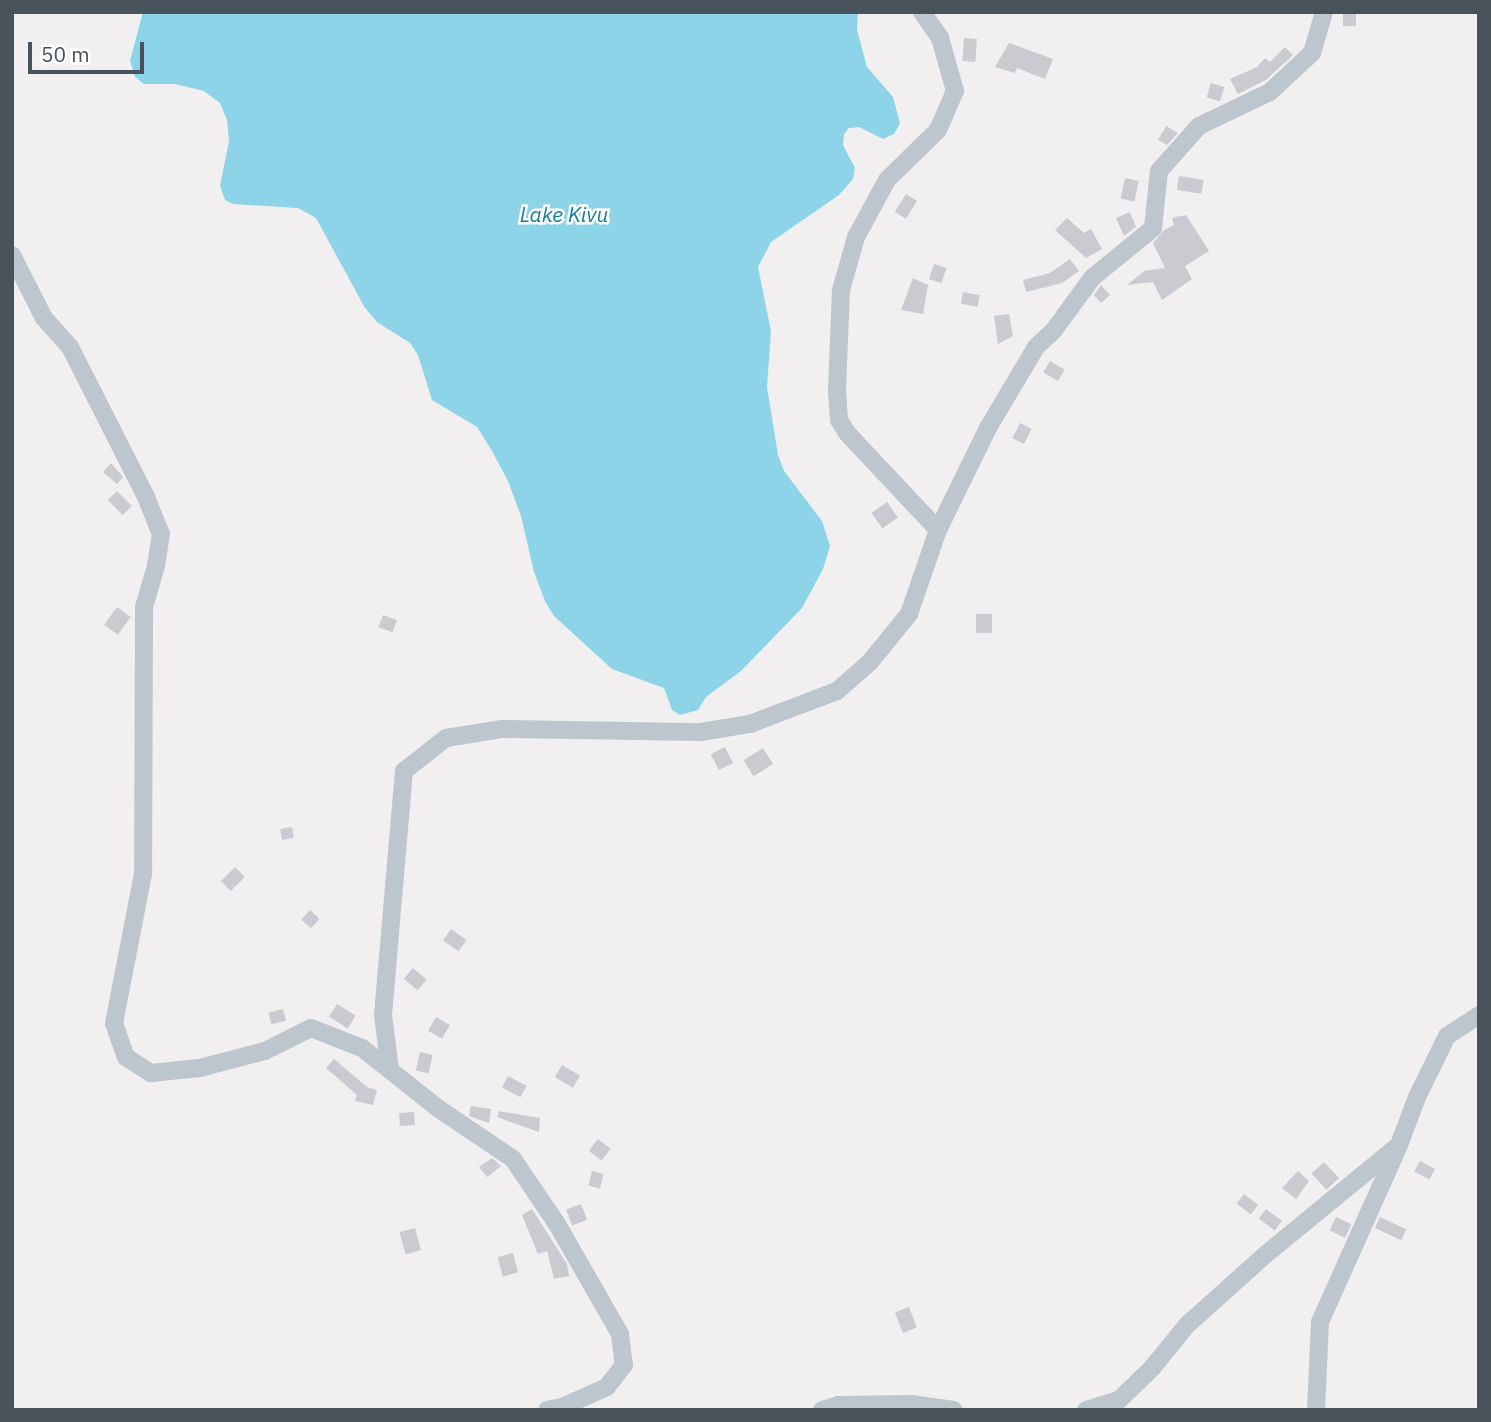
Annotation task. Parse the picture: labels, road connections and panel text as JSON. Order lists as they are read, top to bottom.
{
  "water": ["Lake Kivu"],
  "scale_bar": "50 m"
}
